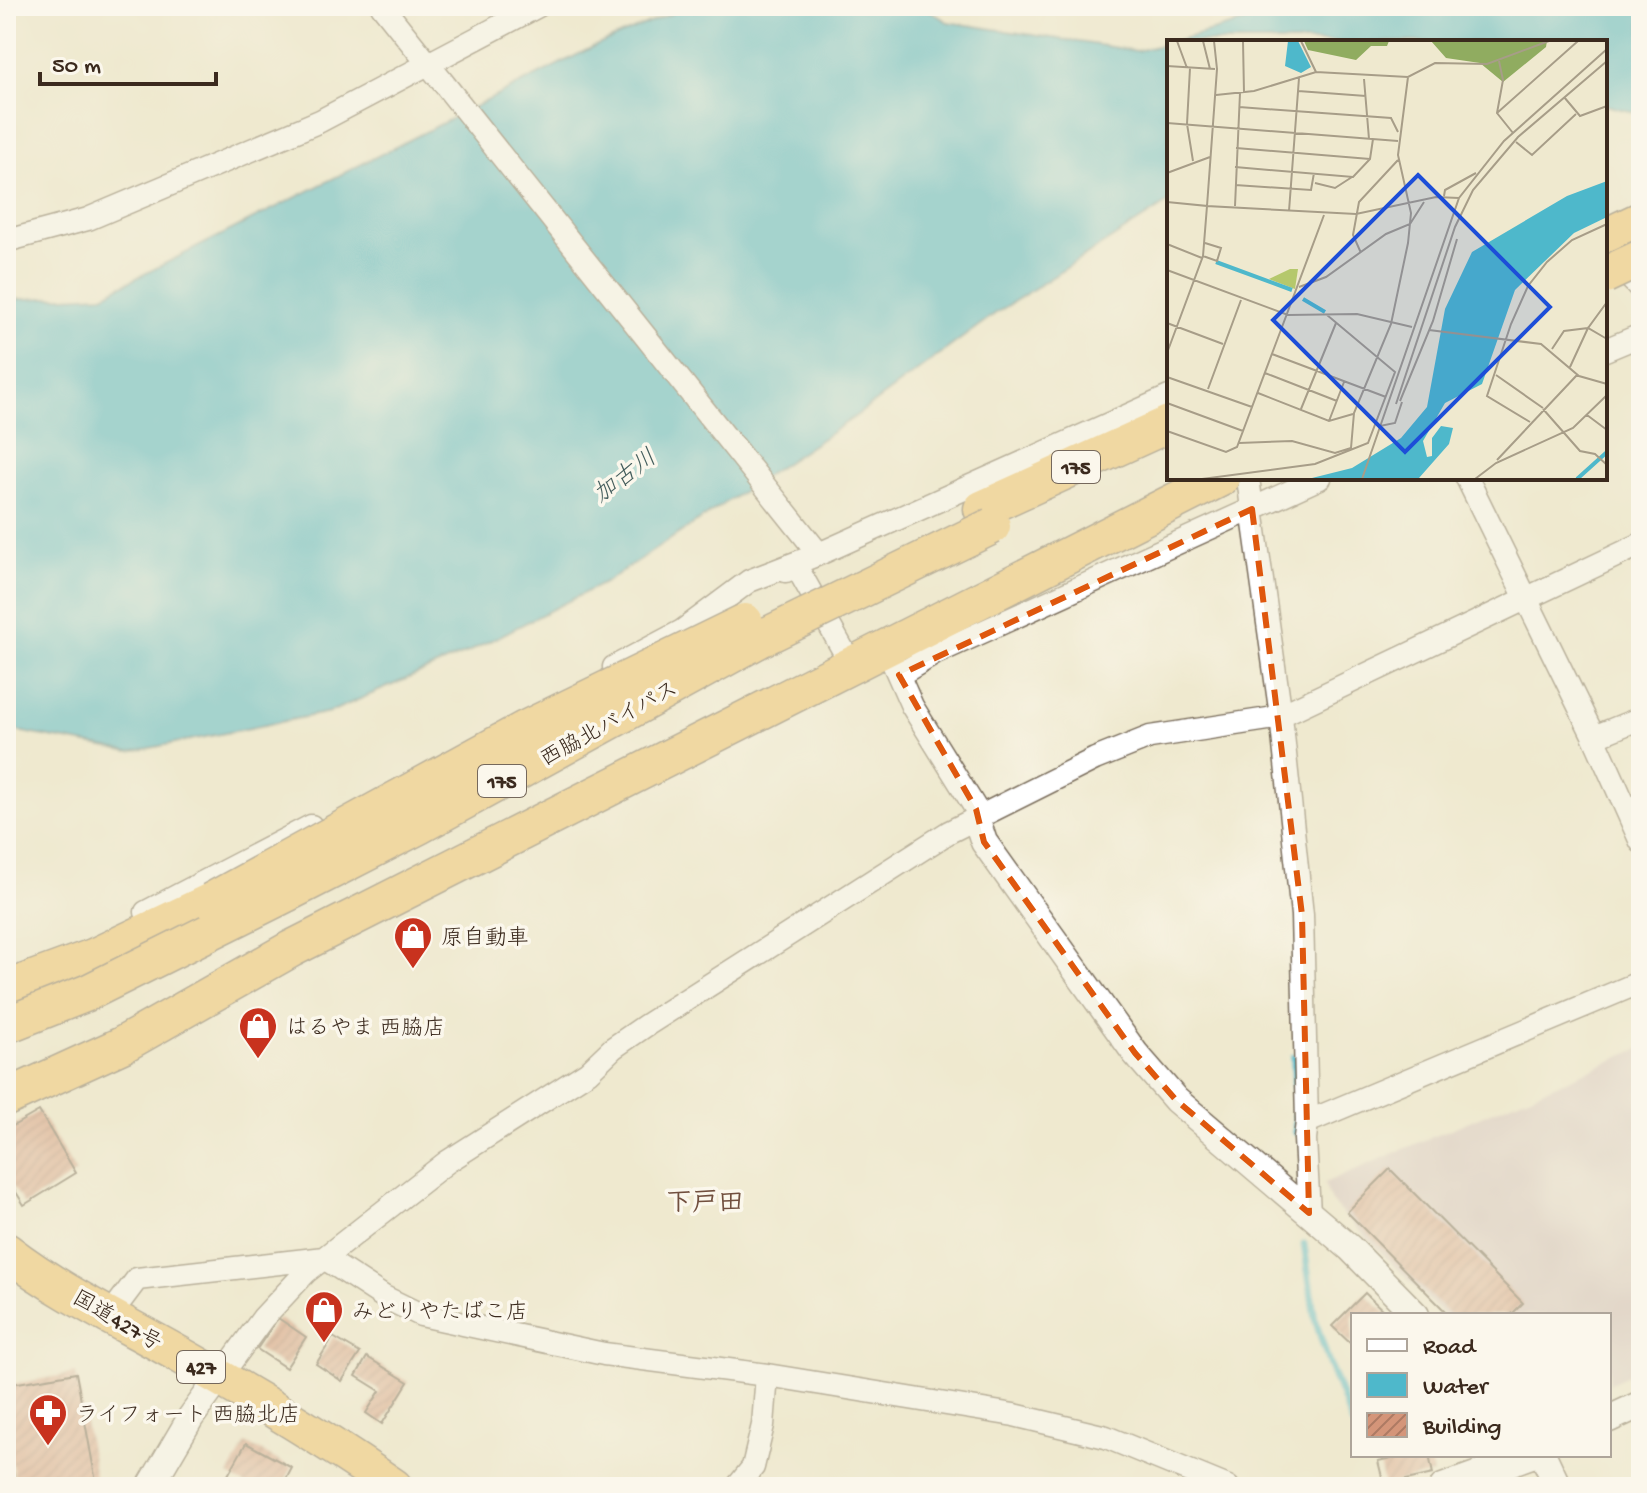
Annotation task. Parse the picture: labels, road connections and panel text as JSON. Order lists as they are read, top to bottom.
{
  "streets": {
    "highway": [
      "175",
      "西脇北バイパス",
      "国道427号",
      "427"
    ]
  },
  "crossings": [
    ["175", "西脇北バイパス"]
  ],
  "districts": ["下戸田"],
  "water": ["加古川"],
  "places": {
    "shop": ["原自動車", "はるやま 西脇店", "みどりやたばこ店"],
    "pharmacy": ["ライフォート 西脇北店"]
  },
  "legend": ["Road", "Water", "Building"],
  "scale_bar": "50 m"
}
